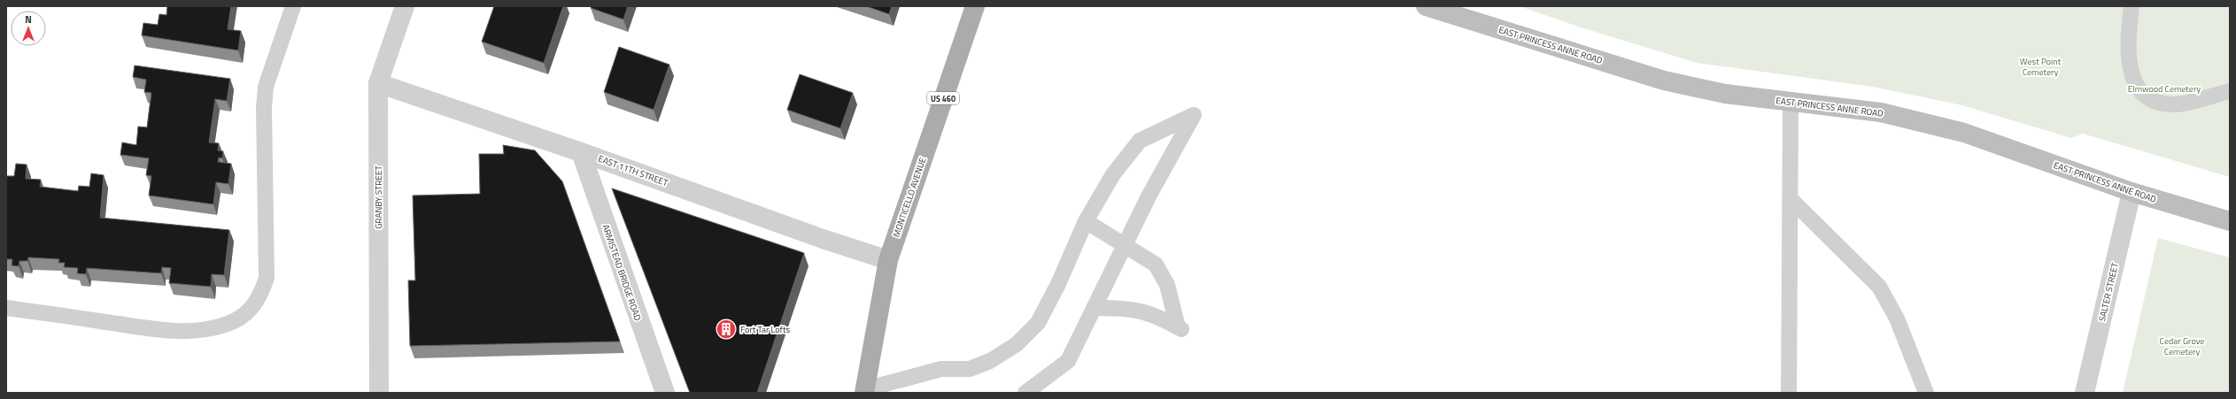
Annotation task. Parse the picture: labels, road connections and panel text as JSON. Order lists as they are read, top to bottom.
{
  "streets": {
    "main road": ["EAST PRINCESS ANNE ROAD", "US 460", "MONTICELLO AVENUE"],
    "street": [
      "EAST 11TH STREET",
      "GRANBY STREET",
      "ARMISTEAD BRIDGE ROAD",
      "SALTER STREET"
    ]
  },
  "crossings": [
    ["EAST PRINCESS ANNE ROAD", "SALTER STREET"],
    ["EAST 11TH STREET", "GRANBY STREET"],
    ["EAST 11TH STREET", "MONTICELLO AVENUE"],
    ["EAST 11TH STREET", "ARMISTEAD BRIDGE ROAD"]
  ],
  "parks": ["West Point Cemetery", "Elmwood Cemetery", "Cedar Grove Cemetery"],
  "places": {
    "building": ["Fort Tar Lofts"]
  },
  "north": "top"
}
